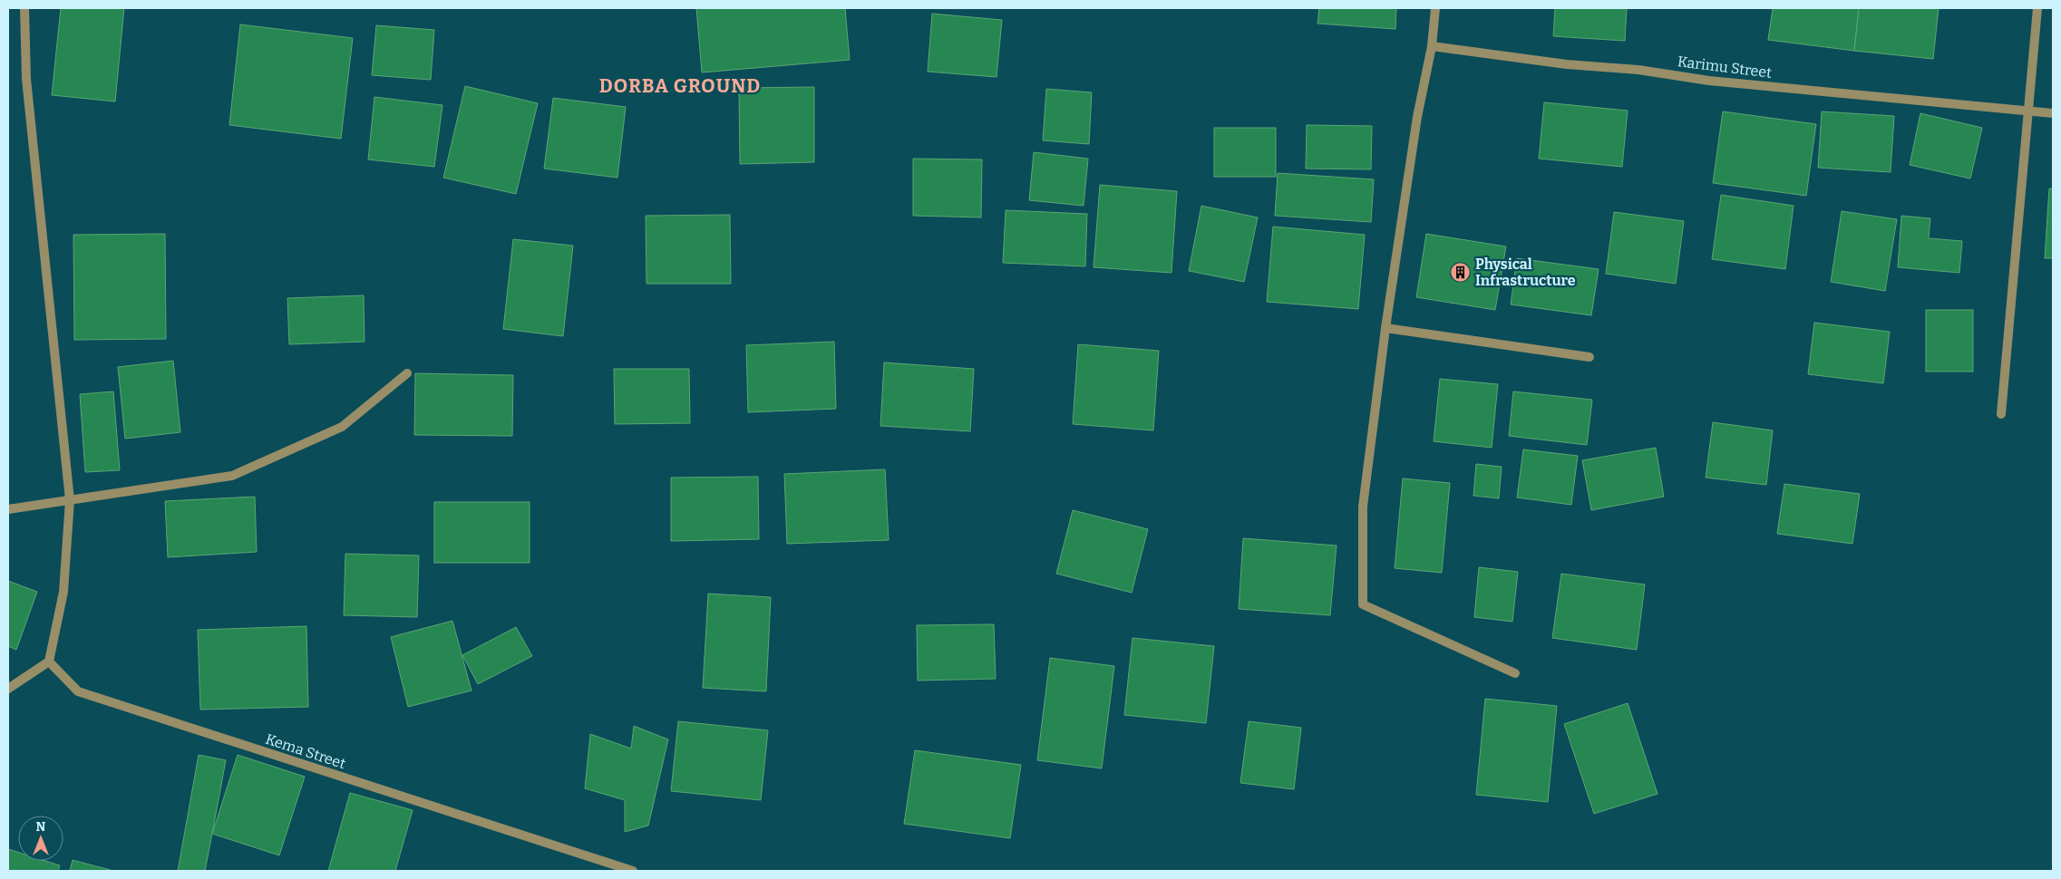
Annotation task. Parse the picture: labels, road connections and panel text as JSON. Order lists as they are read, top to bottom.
{
  "streets": {
    "street": ["Karimu Street", "Kema Street"]
  },
  "districts": ["DORBA GROUND"],
  "places": {
    "building": ["Physical Infrastructure"]
  },
  "north": "top"
}
